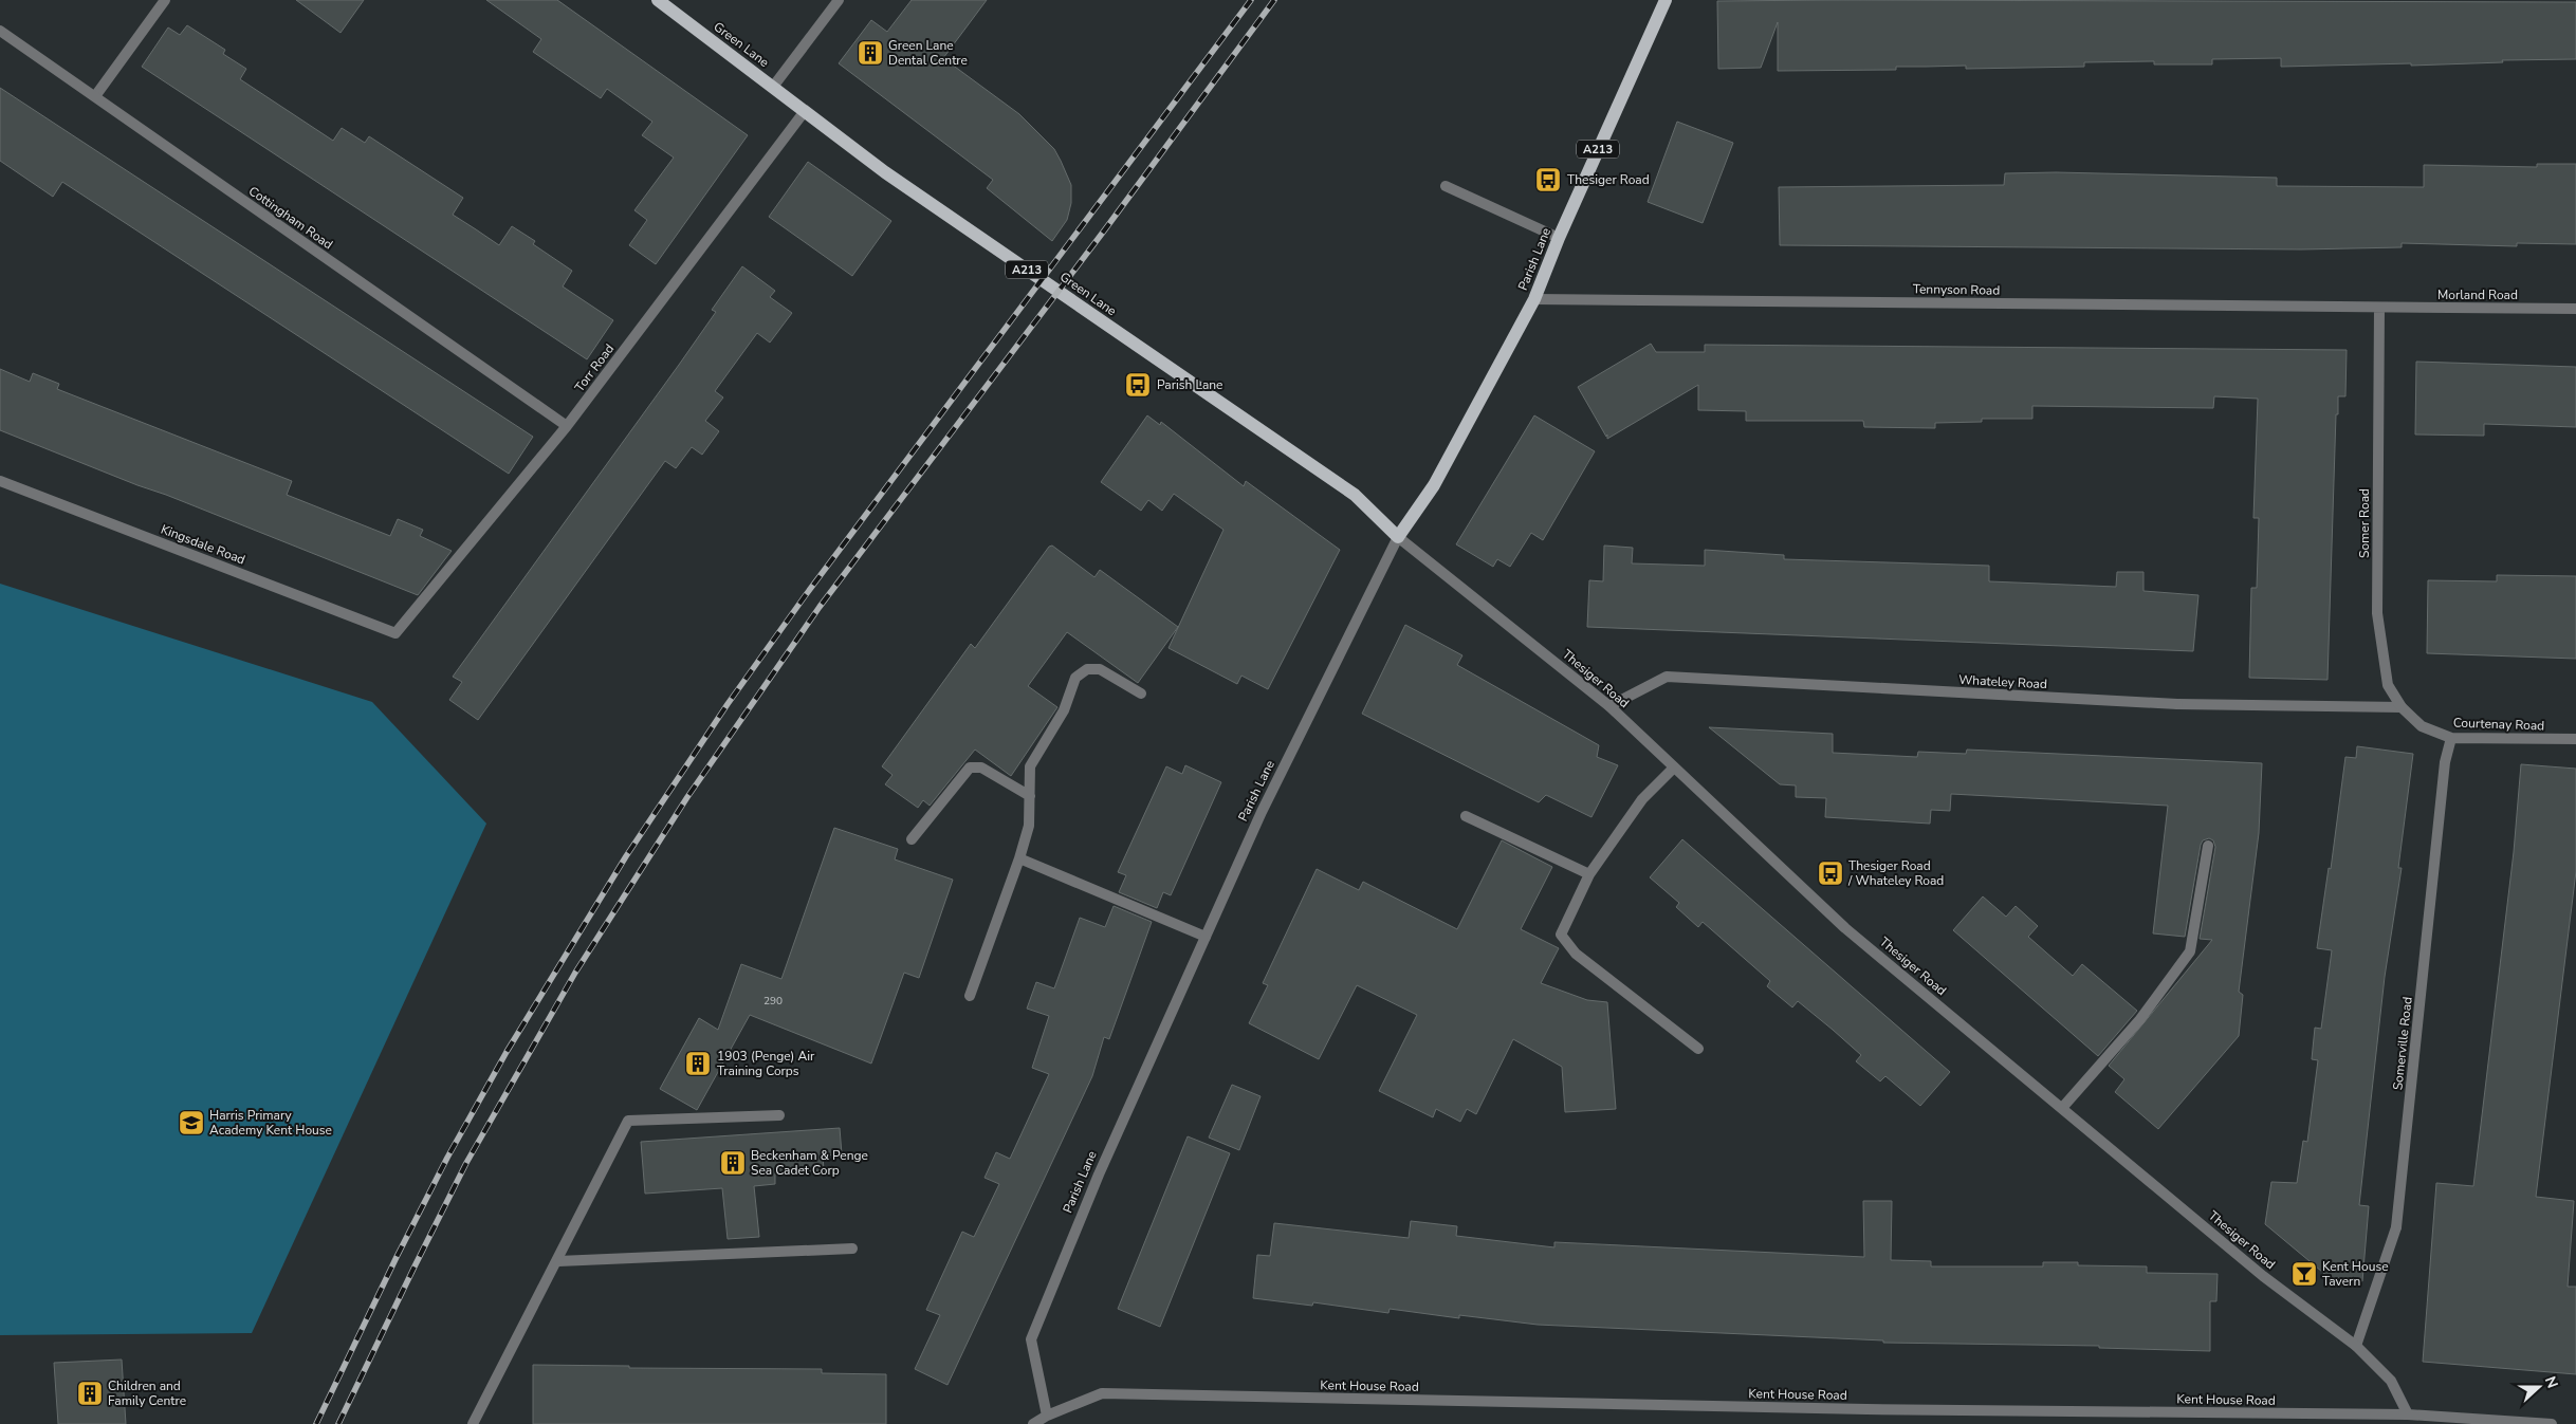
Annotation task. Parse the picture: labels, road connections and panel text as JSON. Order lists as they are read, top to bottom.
{
  "streets": {
    "main road": ["Green Lane", "A213", "Parish Lane"],
    "street": [
      "Cottingham Road",
      "Tennyson Road",
      "Morland Road",
      "Torr Road",
      "Somer Road",
      "Kingsdale Road",
      "Thesiger Road",
      "Whateley Road",
      "Courtenay Road",
      "Somerville Road",
      "Kent House Road"
    ]
  },
  "crossings": [
    ["Green Lane", "Parish Lane"],
    ["Green Lane", "Torr Road"],
    ["Green Lane", "Thesiger Road"],
    ["Cottingham Road", "Torr Road"],
    ["Parish Lane", "Tennyson Road"],
    ["Parish Lane", "Thesiger Road"],
    ["Parish Lane", "Kent House Road"],
    ["Tennyson Road", "Morland Road"],
    ["Tennyson Road", "Somer Road"],
    ["Morland Road", "Somer Road"],
    ["Torr Road", "Kingsdale Road"],
    ["Somer Road", "Whateley Road"],
    ["Somer Road", "Courtenay Road"],
    ["Thesiger Road", "Whateley Road"],
    ["Thesiger Road", "Somerville Road"],
    ["Thesiger Road", "Kent House Road"],
    ["Courtenay Road", "Somerville Road"]
  ],
  "places": {
    "building": [
      "Green Lane Dental Centre",
      "1903 (Penge) Air Training Corps",
      "Beckenham & Penge Sea Cadet Corp",
      "Children and Family Centre"
    ],
    "bus stop": ["Thesiger Road", "Parish Lane", "Thesiger Road / Whateley Road"],
    "school or university": ["Harris Primary Academy Kent House"],
    "bar": ["Kent House Tavern"]
  },
  "house_numbers": ["290"],
  "north": "right"
}
